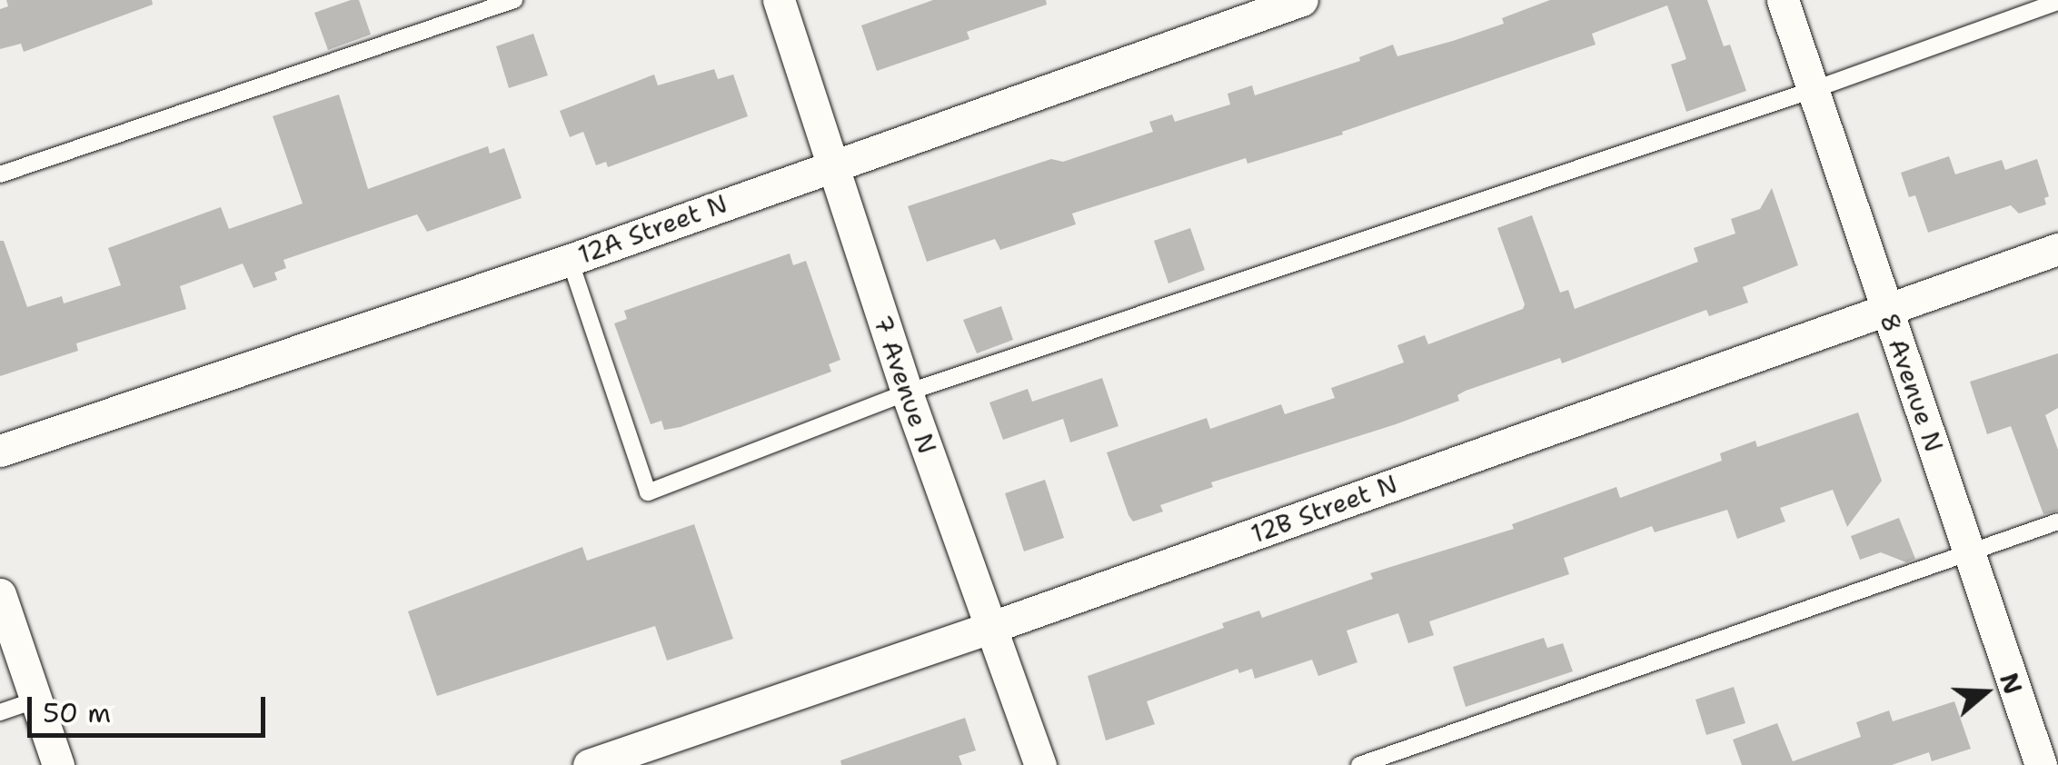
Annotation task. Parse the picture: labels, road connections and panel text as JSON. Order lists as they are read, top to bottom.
{
  "streets": {
    "street": [
      "12A Street N",
      "8 Avenue N",
      "7 Avenue N",
      "12B Street N"
    ]
  },
  "crossings": [
    ["12A Street N", "7 Avenue N"],
    ["8 Avenue N", "12B Street N"],
    ["7 Avenue N", "12B Street N"]
  ],
  "scale_bar": "50 m",
  "north": "right"
}
